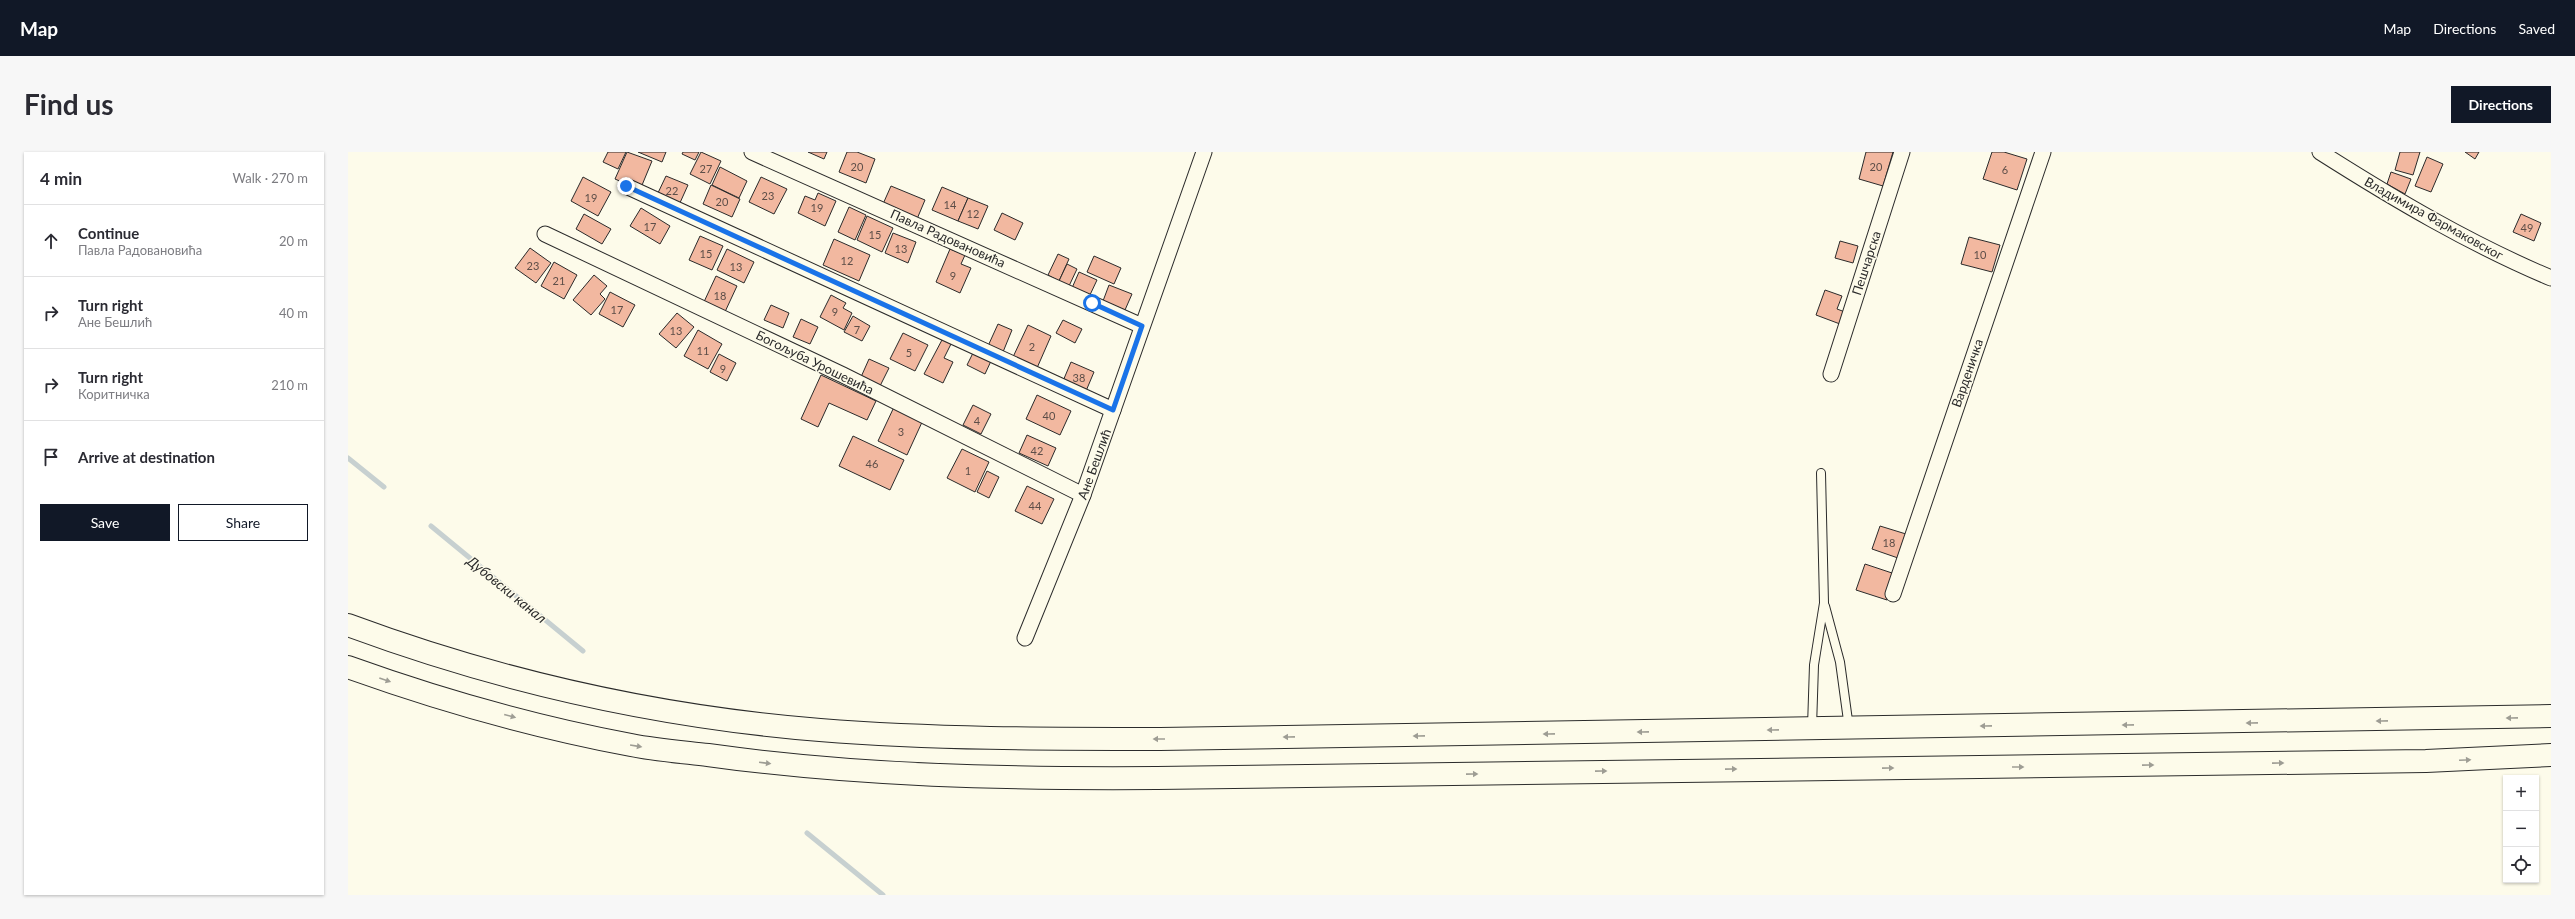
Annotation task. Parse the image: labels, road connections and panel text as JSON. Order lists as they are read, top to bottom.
{
  "streets": {
    "street": [
      "Владимира Фармаковског",
      "Павла Радовановића",
      "Пешчарска",
      "Богољуба Урошевића",
      "Варденичка",
      "Ане Бешлић"
    ]
  },
  "crossings": [
    ["Павла Радовановића", "Ане Бешлић"],
    ["Богољуба Урошевића", "Ане Бешлић"]
  ],
  "water": ["Дубовски канал"],
  "house_numbers": [
    "20",
    "20",
    "27",
    "6",
    "22",
    "23",
    "19",
    "20",
    "14",
    "19",
    "12",
    "17",
    "49",
    "15",
    "13",
    "15",
    "10",
    "12",
    "23",
    "13",
    "9",
    "21",
    "18",
    "17",
    "9",
    "7",
    "13",
    "2",
    "11",
    "5",
    "9",
    "38",
    "40",
    "4",
    "3",
    "42",
    "46",
    "1",
    "44",
    "18"
  ],
  "page": {
    "header": "Map",
    "nav": ["Map", "Directions", "Saved"],
    "buttons": [
      "Directions",
      ["Save", "Share"]
    ],
    "title": "Find us",
    "heading": ["4 min", "Walk · 270 m"],
    "list": [
      ["Continue", "Павла Радовановића", "20 m"],
      ["Turn right", "Ане Бешлић", "40 m"],
      ["Turn right", "Коритничка", "210 m"],
      "Arrive at destination"
    ],
    "map_buttons": ["+", "−"]
  }
}
